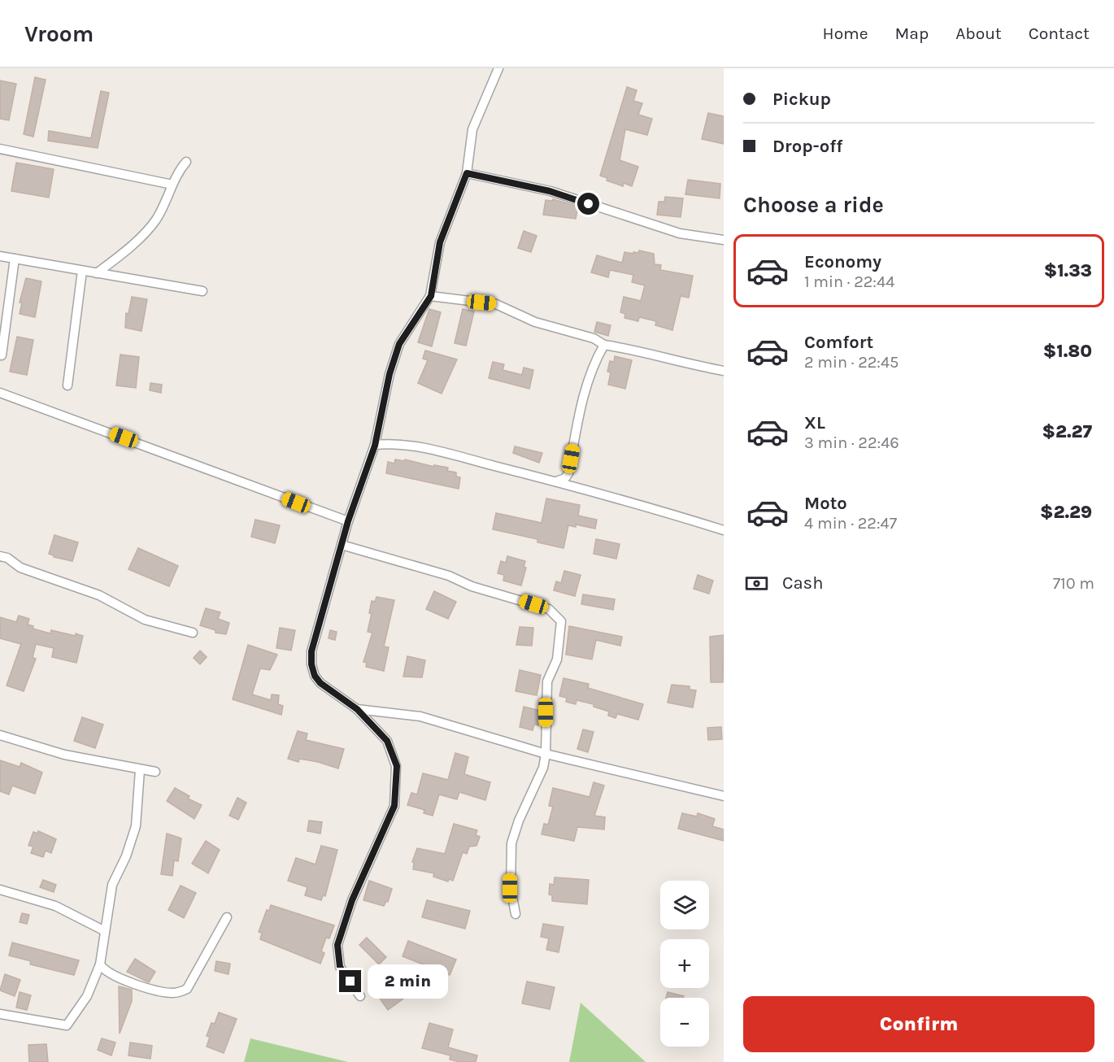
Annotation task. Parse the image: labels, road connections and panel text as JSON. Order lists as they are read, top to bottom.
{
  "page": {
    "header": "Vroom",
    "nav": [
      "Home",
      "Map",
      "About",
      "Contact"
    ],
    "banner": ["Pickup", "Drop-off"],
    "heading": "Choose a ride",
    "list": [
      {
        "name": "Economy",
        "note": "1 min · 22:44",
        "value": "$1.33"
      },
      {
        "name": "Comfort",
        "note": "2 min · 22:45",
        "value": "$1.80"
      },
      {
        "name": "XL",
        "note": "3 min · 22:46",
        "value": "$2.27"
      },
      {
        "name": "Moto",
        "note": "4 min · 22:47",
        "value": "$2.29"
      }
    ],
    "pay": ["Cash", "710 m"],
    "map_buttons": ["+", "−"],
    "bubble": "2 min",
    "buttons": "Confirm"
  }
}
